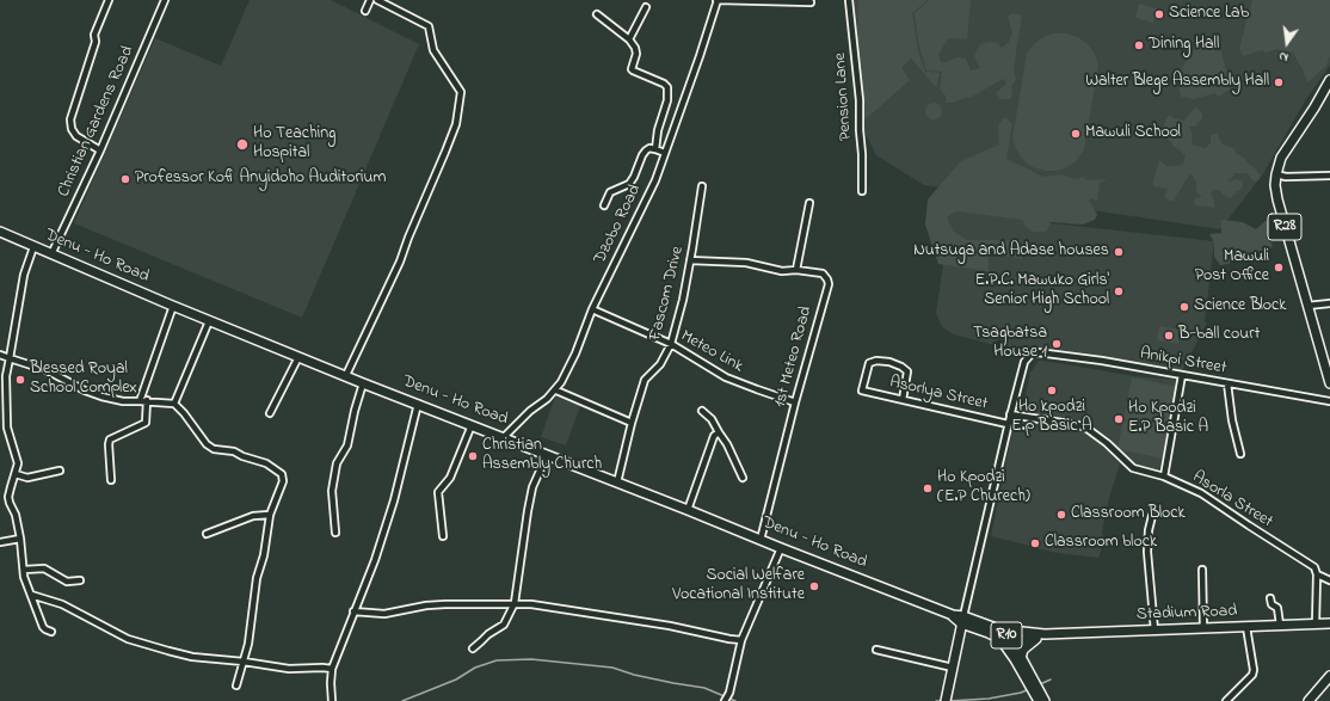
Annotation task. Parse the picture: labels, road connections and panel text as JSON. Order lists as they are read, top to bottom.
{
  "streets": {
    "main road": [
      "R28",
      "Denu - Ho Road",
      "Stadium Road",
      "R10"
    ],
    "street": [
      "Pension Lane",
      "Christian Gardens Road",
      "Dzobo Road",
      "Fascom Drive",
      "Meteo Link",
      "1st Meteo Road",
      "Anikpi Street",
      "Asorlya Street",
      "Asorla Street"
    ]
  },
  "crossings": [
    ["Christian Gardens Road", "Denu - Ho Road"],
    ["Dzobo Road", "Denu - Ho Road"],
    ["Dzobo Road", "Meteo Link"],
    ["Denu - Ho Road", "Fascom Drive"],
    ["Denu - Ho Road", "1st Meteo Road"],
    ["Denu - Ho Road", "Stadium Road"],
    ["Fascom Drive", "Meteo Link"],
    ["Meteo Link", "1st Meteo Road"],
    ["Anikpi Street", "Asorla Street"]
  ],
  "places": [
    "Science Lab",
    "Dining Hall",
    "Walter Blege Assembly Hall",
    "Mawuli School",
    "Ho Teaching Hospital",
    "Professor Kofi Anyidoho Auditorium",
    "Nutsuga and Adase houses",
    "Mawuli Post Office",
    "E.P.C. Mawuko Girls' Senior High School",
    "Science Block",
    "B-ball court",
    "Tsagbatsa House 1",
    "Blessed Royal School Complex",
    "Ho kpodzi E.p Basic A",
    "Ho Kpodzi E.P Basic A",
    "Christian Assembly Church",
    "Ho Kpodzi (E.P Churech)",
    "Classroom Block",
    "Classroom block",
    "Social Welfare Vocational Institute"
  ],
  "north": "bottom"
}
